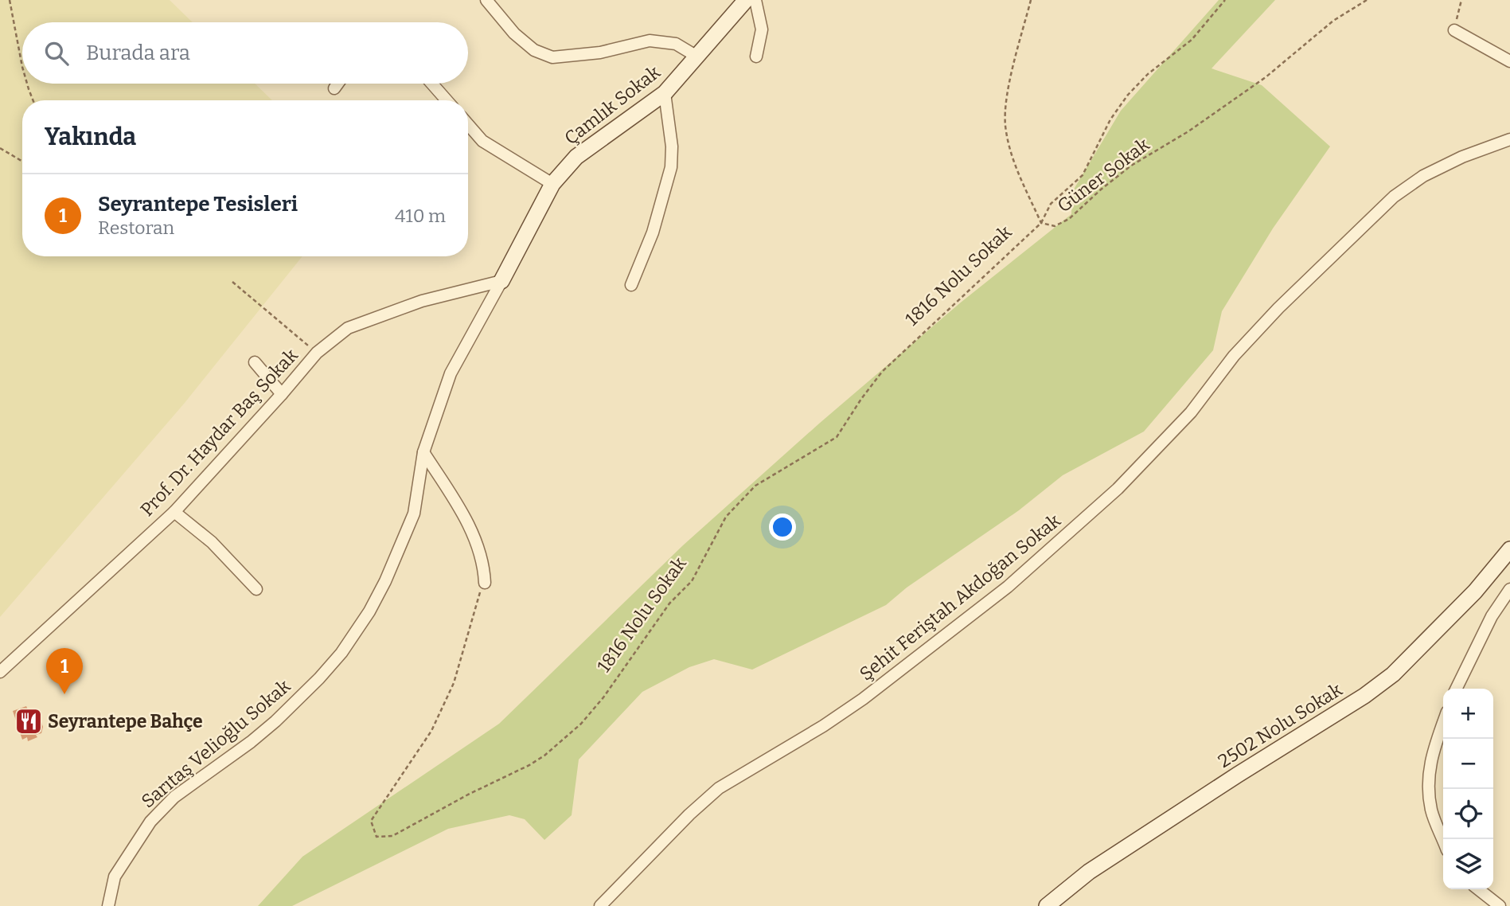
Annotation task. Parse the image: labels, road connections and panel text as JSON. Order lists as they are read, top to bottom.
{
  "streets": {
    "street": [
      "Çamlık Sokak",
      "Prof. Dr. Haydar Baş Sokak",
      "Şehit Feriştah Akdoğan Sokak",
      "2502 Nolu Sokak",
      "Sarıtaş Velioğlu Sokak"
    ],
    "path": ["Güner Sokak", "1816 Nolu Sokak"]
  },
  "crossings": [
    ["Çamlık Sokak", "Prof. Dr. Haydar Baş Sokak"],
    ["Çamlık Sokak", "Sarıtaş Velioğlu Sokak"],
    ["Güner Sokak", "1816 Nolu Sokak"],
    ["Prof. Dr. Haydar Baş Sokak", "Sarıtaş Velioğlu Sokak"]
  ],
  "places": {
    "restaurant": ["Seyrantepe Bahçe"]
  },
  "page": {
    "search": "Burada ara",
    "heading": "Yakında",
    "list": [
      {
        "mark": "1",
        "name": "Seyrantepe Tesisleri",
        "note": "Restoran",
        "value": "410 m"
      }
    ],
    "pins": "1",
    "map_buttons": ["+", "−"]
  }
}
